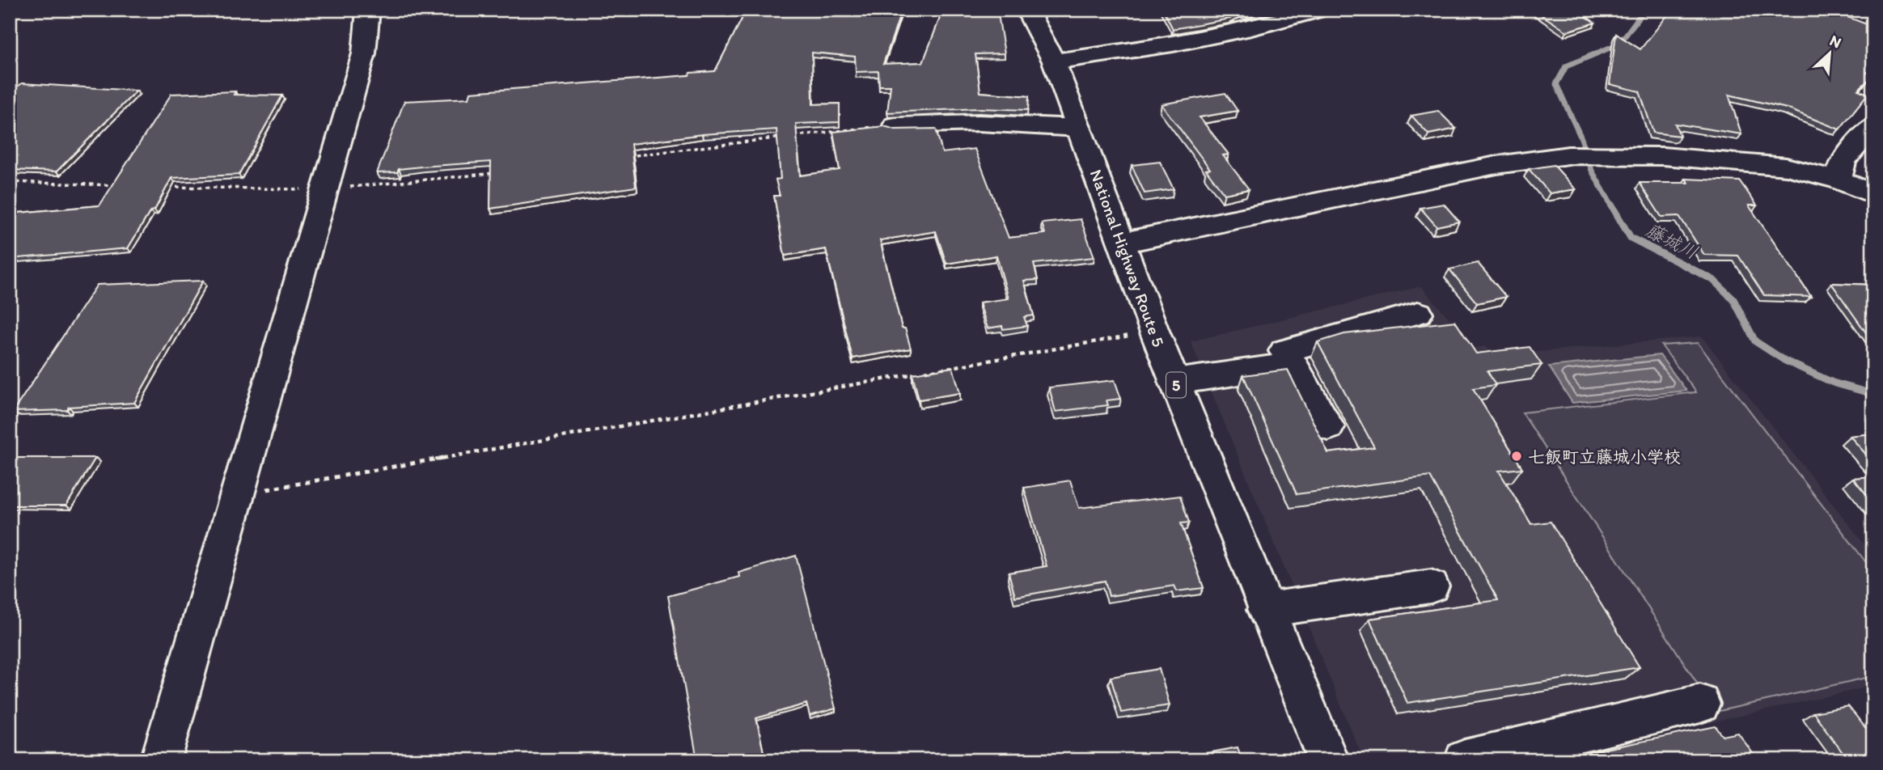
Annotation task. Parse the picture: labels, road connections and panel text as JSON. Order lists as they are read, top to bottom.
{
  "streets": {
    "main road": ["National Highway Route 5", "5"]
  },
  "water": ["藤城川"],
  "places": ["七飯町立藤城小学校"],
  "north": "top right"
}
